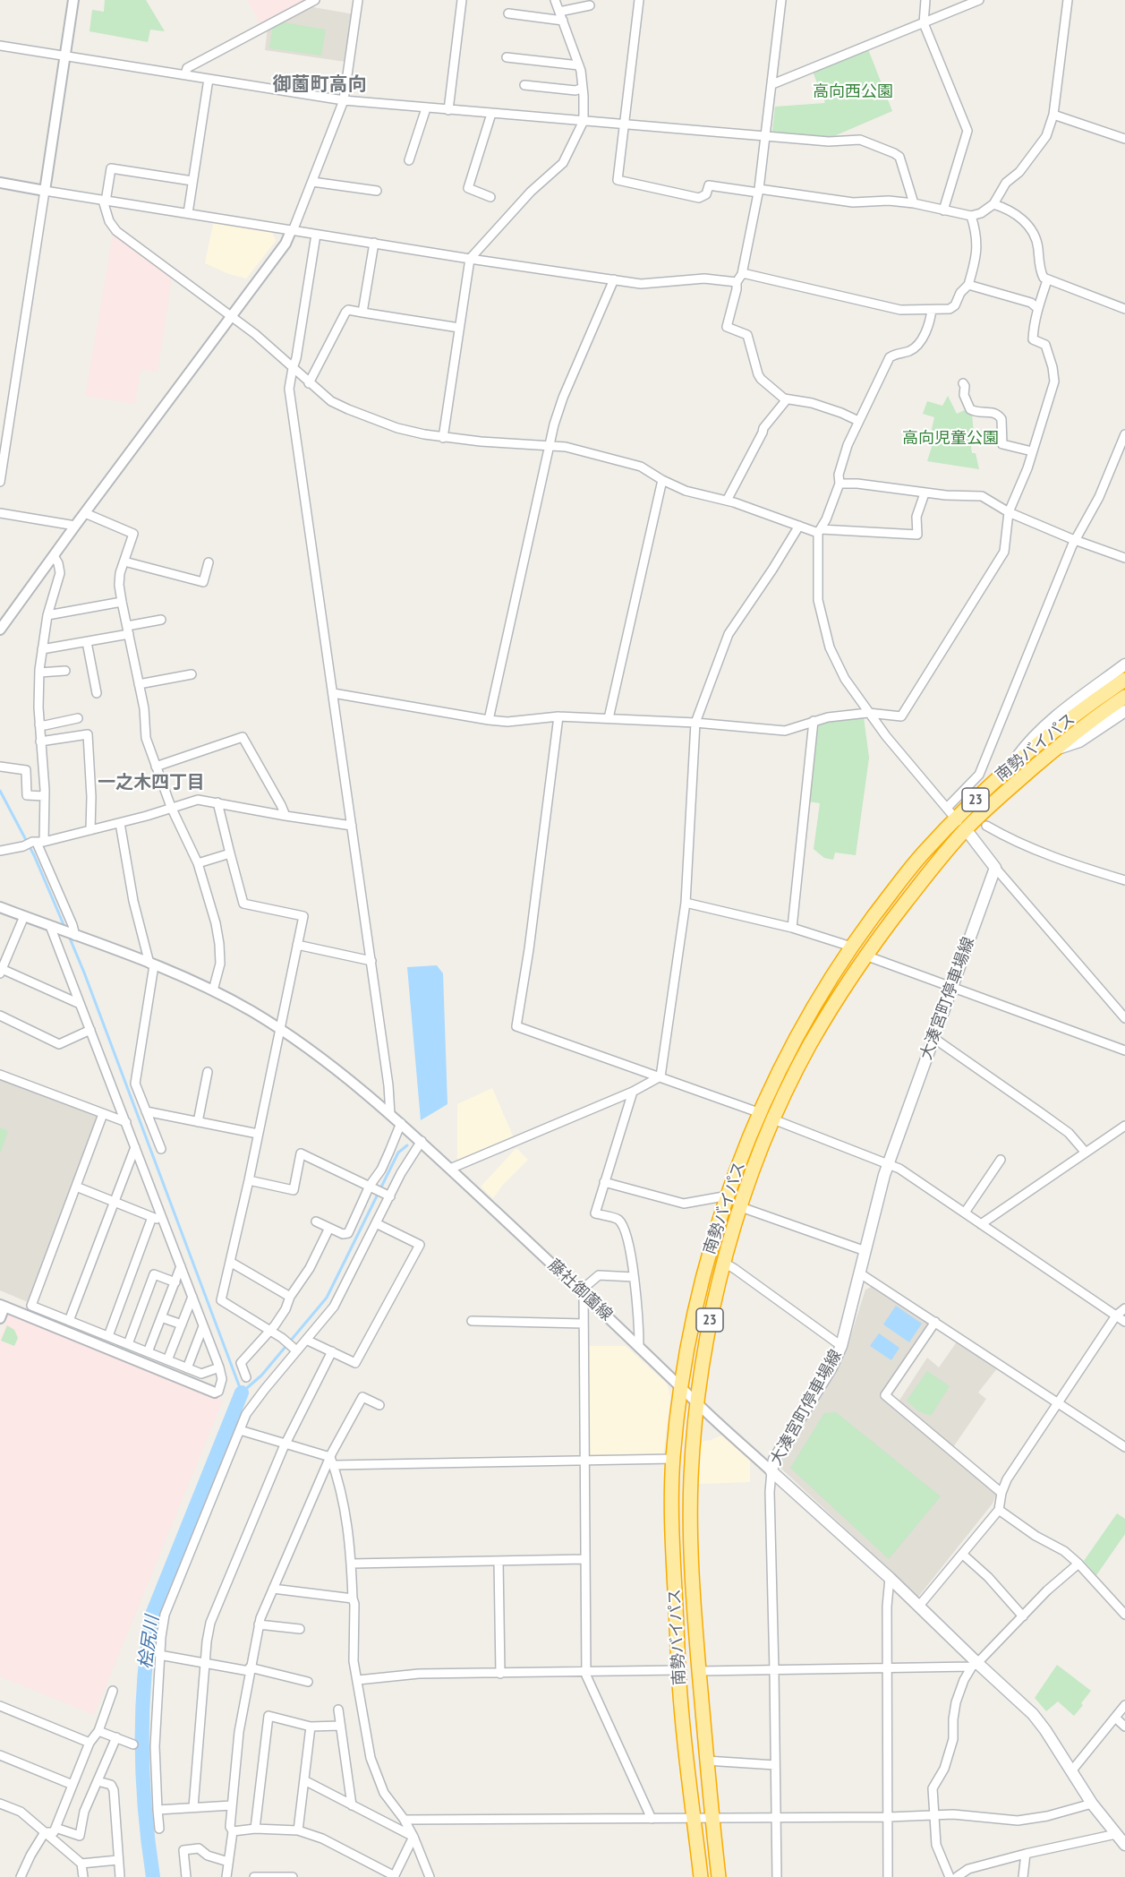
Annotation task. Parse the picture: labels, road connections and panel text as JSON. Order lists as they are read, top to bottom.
{
  "streets": {
    "highway": ["南勢バイパス", "23"],
    "main road": ["大湊宮町停車場線"],
    "street": ["藤社御薗線"]
  },
  "crossings": [
    ["南勢バイパス", "藤社御薗線"],
    ["大湊宮町停車場線", "藤社御薗線"]
  ],
  "districts": ["御薗町高向", "一之木四丁目"],
  "water": ["桧尻川"],
  "parks": ["高向西公園", "高向児童公園"]
}
